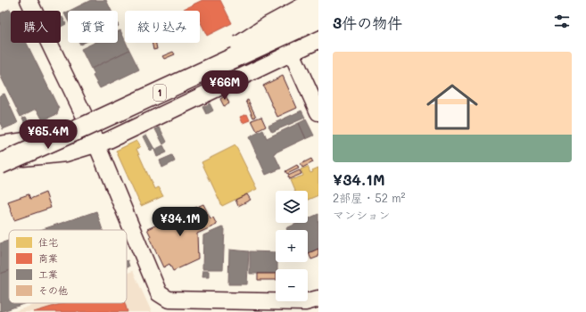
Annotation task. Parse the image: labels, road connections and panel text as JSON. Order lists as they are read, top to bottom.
{
  "streets": {
    "highway": ["1"]
  },
  "legend": [
    "住宅",
    "商業",
    "工業",
    "その他"
  ],
  "page": {
    "heading": "3件の物件",
    "chip": ["購入", "賃貸", "絞り込み"],
    "list": [
      {
        "name": "¥34.1M",
        "note": "2部屋 · 52 m² · マンション"
      }
    ],
    "price": ["¥66M", "¥65.4M", "¥34.1M"],
    "map_buttons": ["+", "−"]
  }
}
